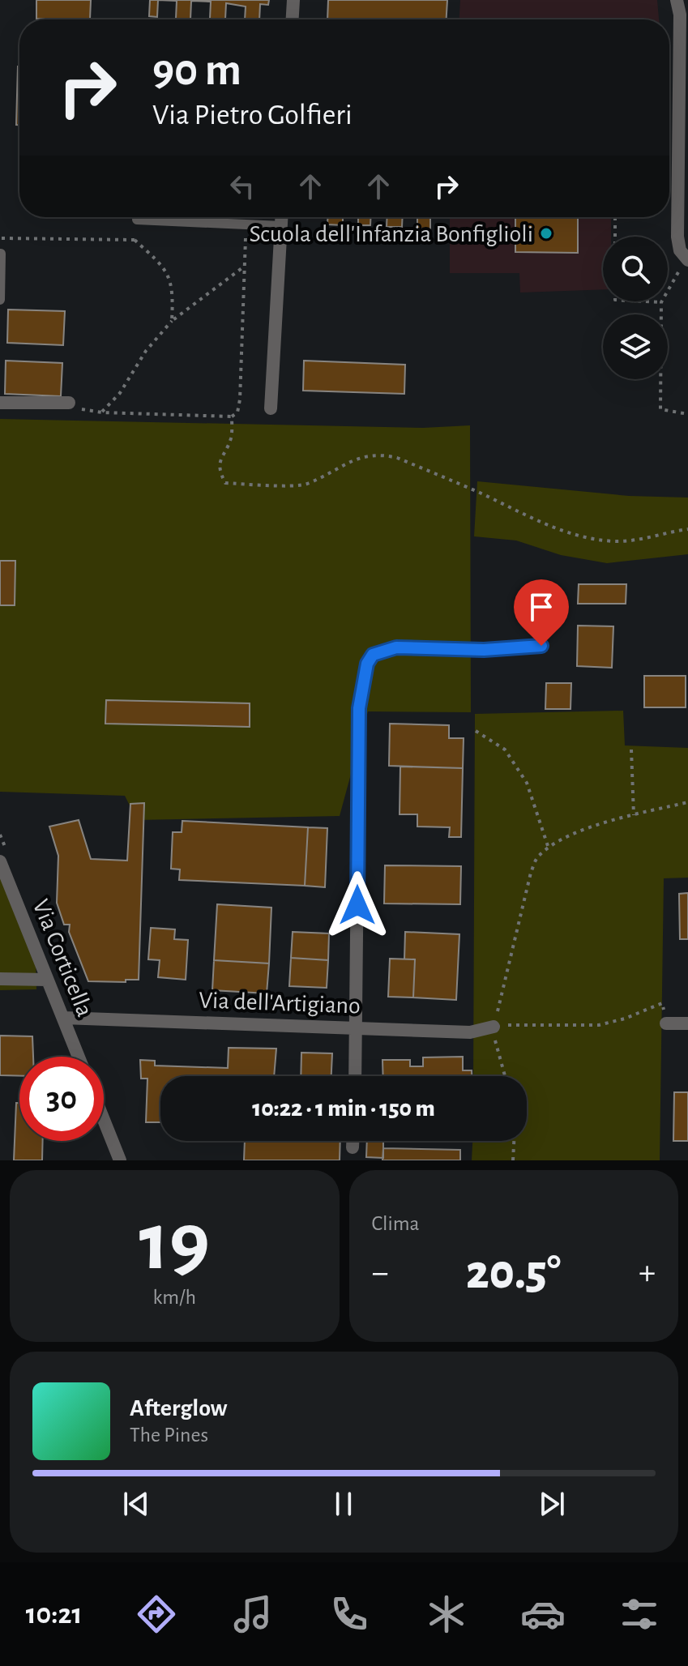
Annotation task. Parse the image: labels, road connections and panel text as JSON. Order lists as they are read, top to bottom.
{
  "streets": {
    "street": ["Via Corticella", "Via dell'Artigiano"]
  },
  "crossings": [
    ["Via Corticella", "Via dell'Artigiano"]
  ],
  "places": ["Scuola dell'Infanzia Bonfiglioli"],
  "page": {
    "turn": ["90 m", "Via Pietro Golfieri"],
    "limit": "30",
    "trip": "10:22 · 1 min · 150 m",
    "tile": [
      ["19", "km/h"],
      "Clima"
    ],
    "heat": ["−", "20.5°", "+"],
    "song": ["Afterglow", "The Pines"],
    "tabs": "10:21"
  }
}
